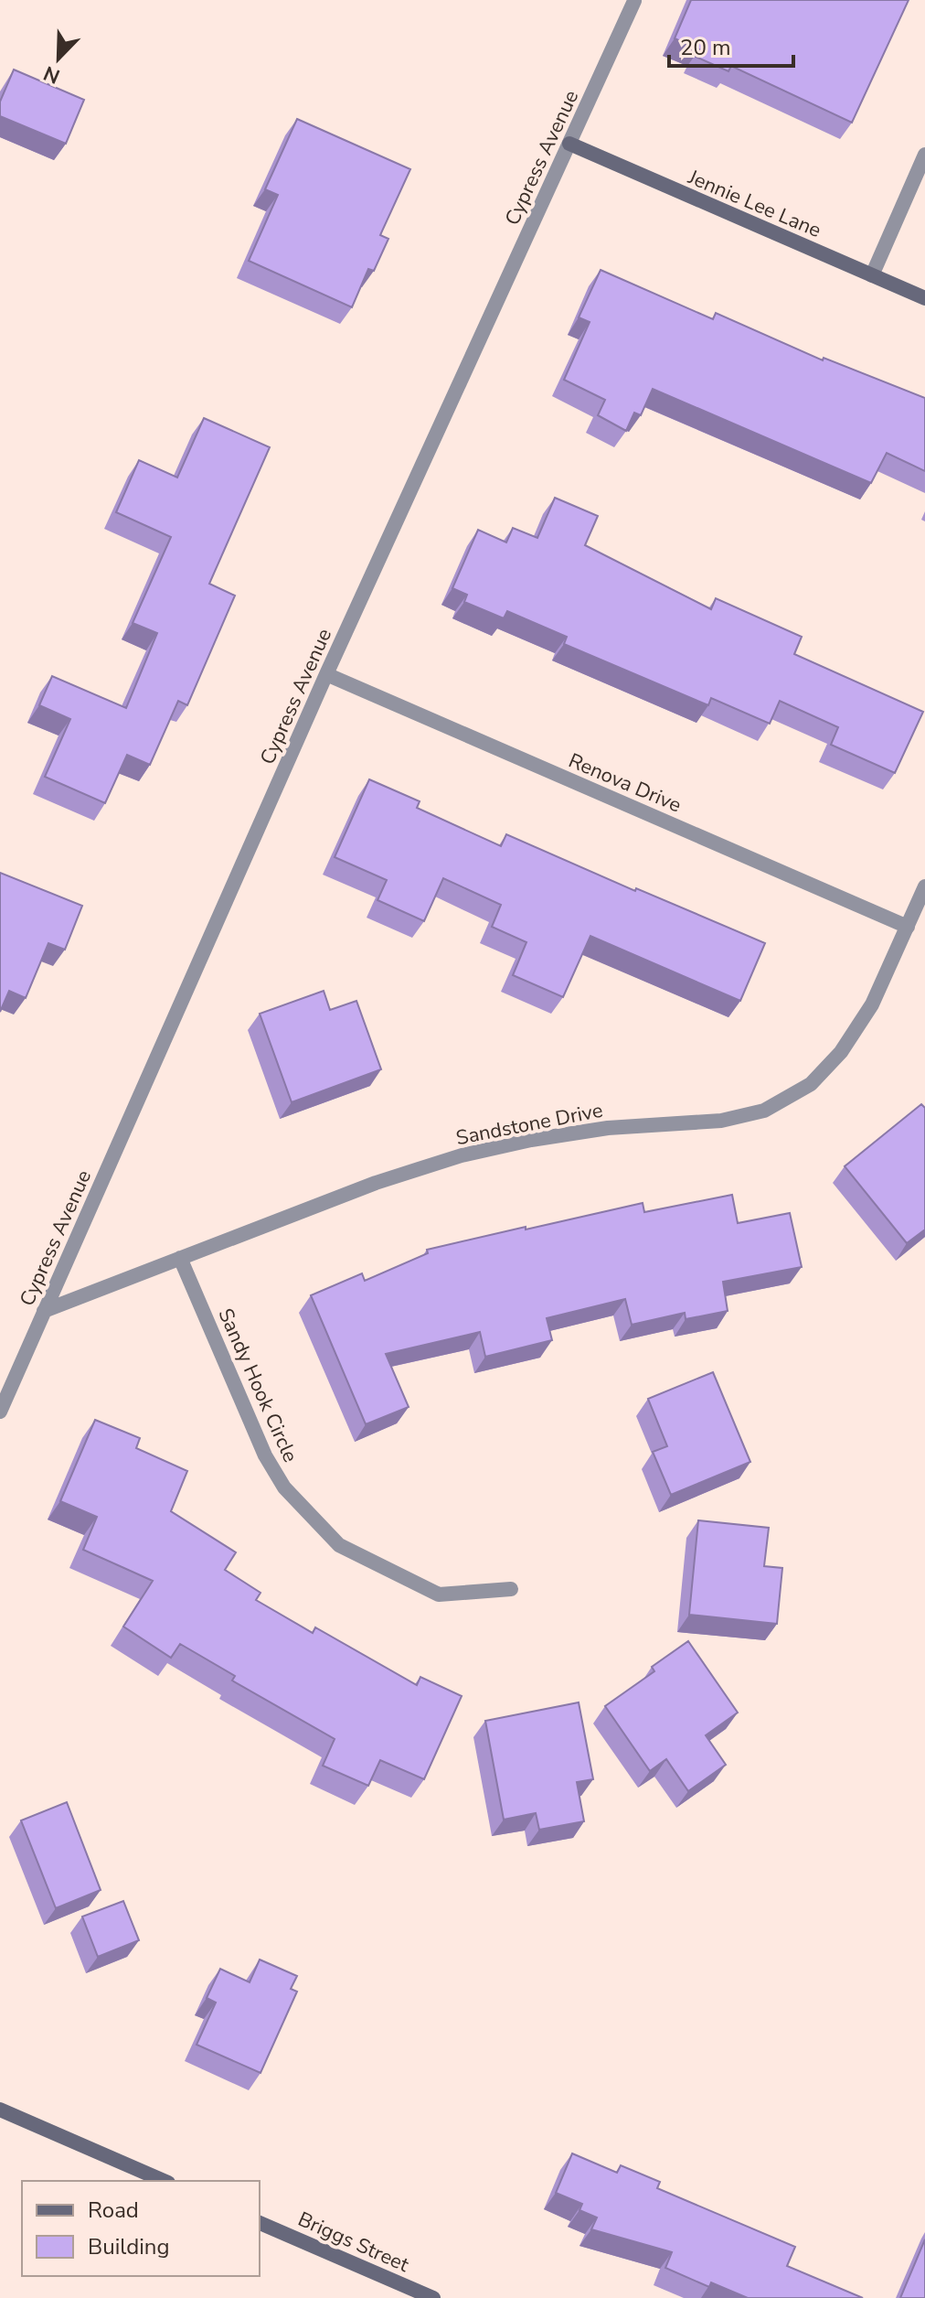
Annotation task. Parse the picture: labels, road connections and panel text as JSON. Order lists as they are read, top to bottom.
{
  "streets": {
    "street": [
      "Cypress Avenue",
      "Jennie Lee Lane",
      "Renova Drive",
      "Sandstone Drive",
      "Sandy Hook Circle",
      "Briggs Street"
    ]
  },
  "crossings": [
    ["Cypress Avenue", "Jennie Lee Lane"],
    ["Cypress Avenue", "Renova Drive"],
    ["Cypress Avenue", "Sandstone Drive"],
    ["Renova Drive", "Sandstone Drive"],
    ["Sandstone Drive", "Sandy Hook Circle"]
  ],
  "legend": ["Road", "Building"],
  "scale_bar": "20 m",
  "north": "bottom left"
}
